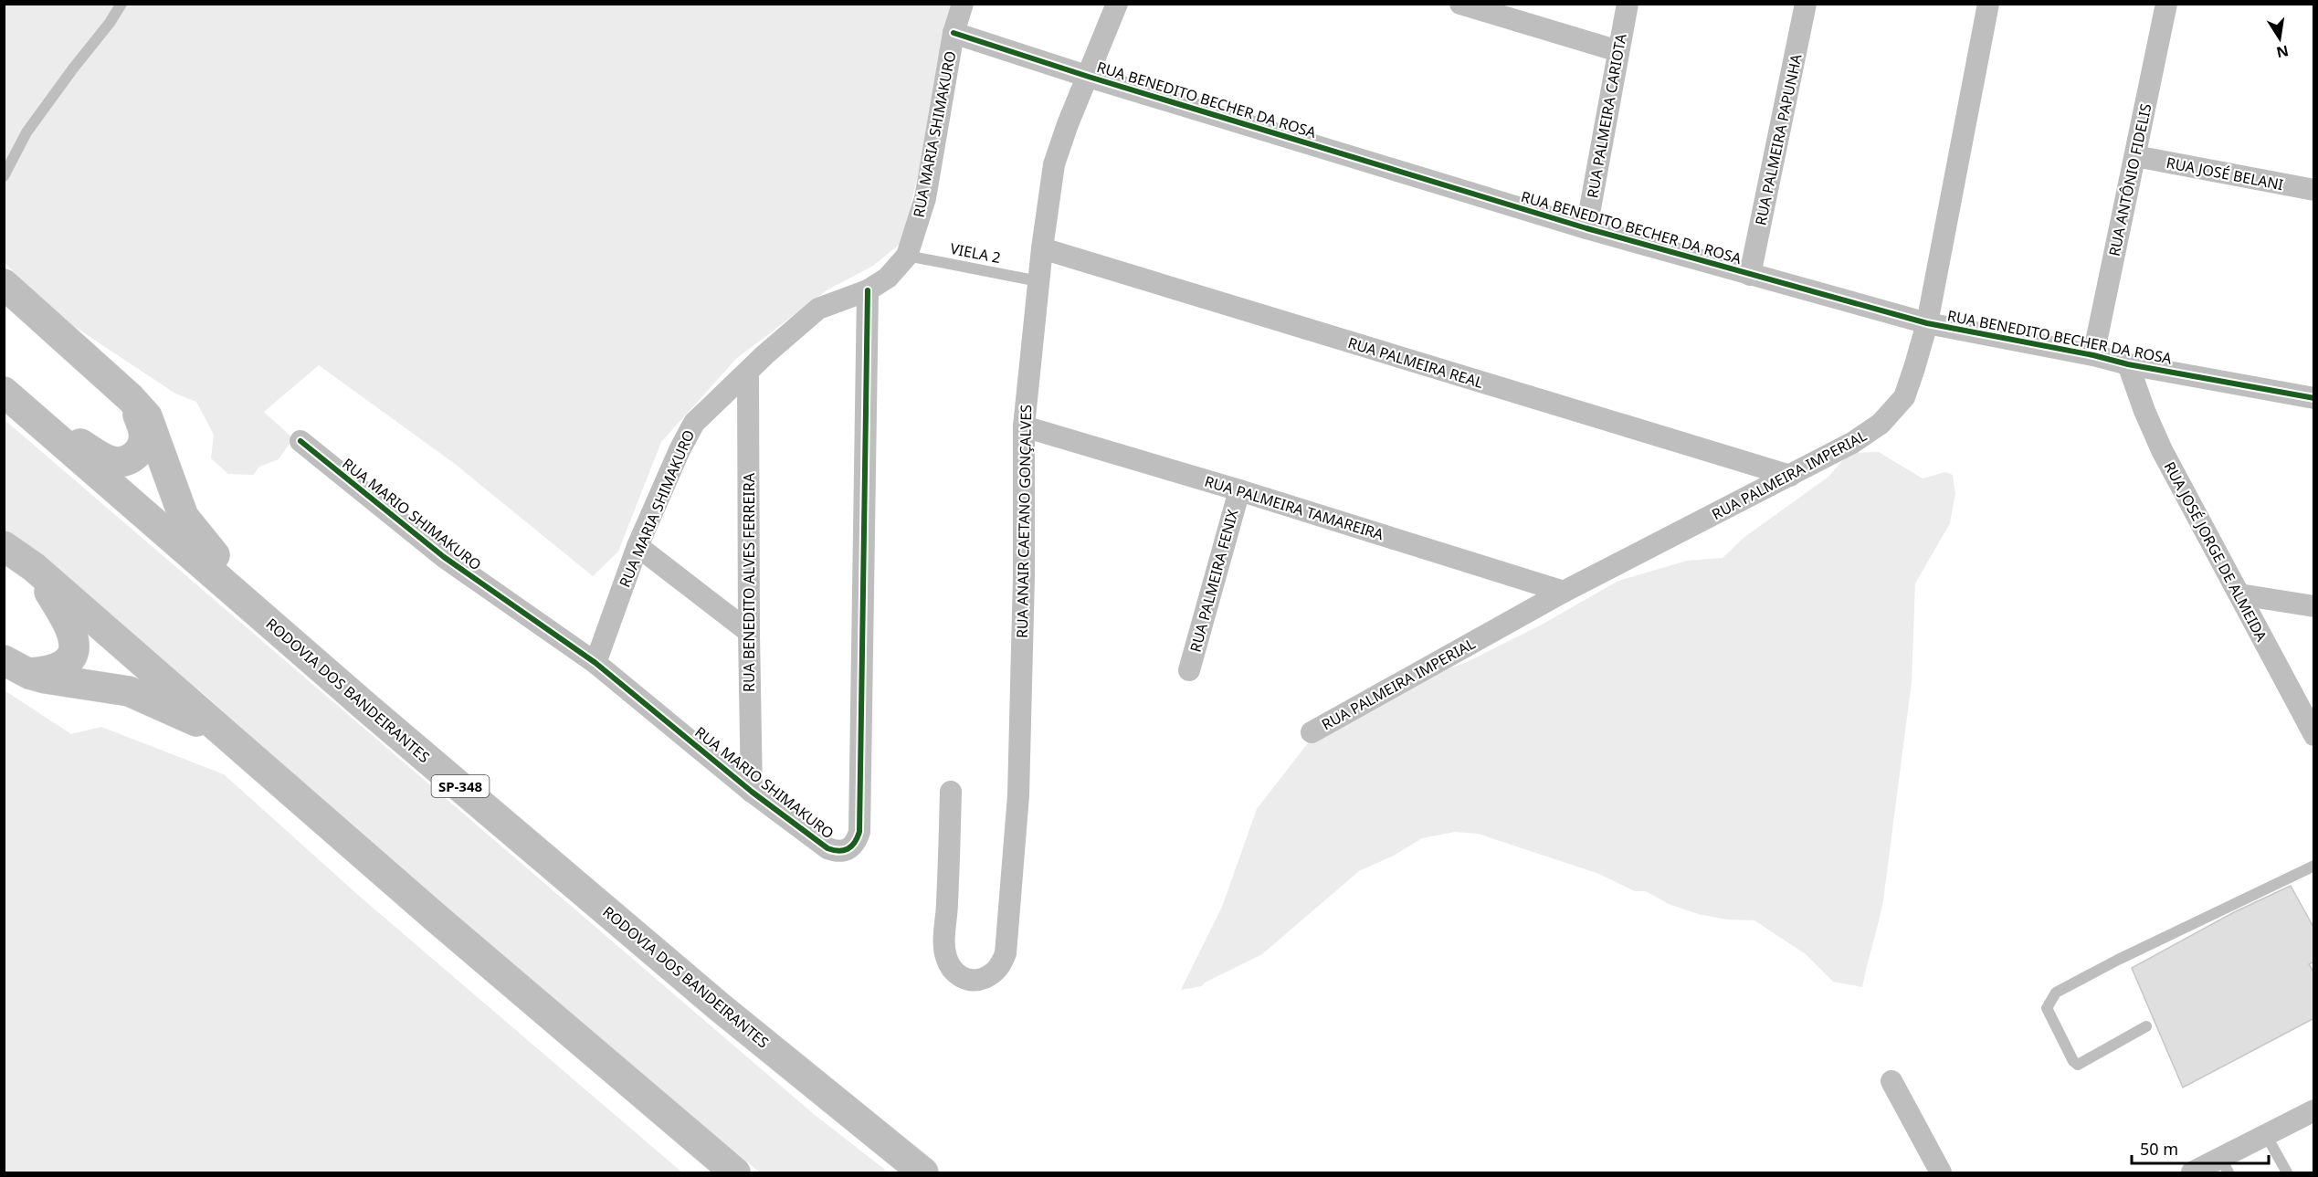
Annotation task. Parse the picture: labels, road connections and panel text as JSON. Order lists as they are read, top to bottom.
{
  "streets": {
    "highway": ["RODOVIA DOS BANDEIRANTES", "SP-348"],
    "street": [
      "RUA BENEDITO BECHER DA ROSA",
      "RUA PALMEIRA CARIOTA",
      "RUA MARIA SHIMAKURO",
      "RUA PALMEIRA PAPUNHA",
      "RUA JOSÉ BELANI",
      "RUA ANTÔNIO FIDELIS",
      "RUA PALMEIRA REAL",
      "RUA PALMEIRA IMPERIAL",
      "RUA PALMEIRA TAMAREIRA",
      "RUA MARIO SHIMAKURO",
      "RUA ANAIR CAETANO GONÇALVES",
      "RUA JOSÉ JORGE DE ALMEIDA",
      "RUA PALMEIRA FENIX",
      "RUA BENEDITO ALVES FERREIRA"
    ],
    "lane": ["VIELA 2"]
  },
  "crossings": [
    ["RUA BENEDITO BECHER DA ROSA", "RUA PALMEIRA CARIOTA"],
    ["RUA BENEDITO BECHER DA ROSA", "RUA MARIA SHIMAKURO"],
    ["RUA BENEDITO BECHER DA ROSA", "RUA PALMEIRA PAPUNHA"],
    ["RUA BENEDITO BECHER DA ROSA", "RUA ANTÔNIO FIDELIS"],
    ["RUA BENEDITO BECHER DA ROSA", "RUA PALMEIRA IMPERIAL"],
    ["RUA BENEDITO BECHER DA ROSA", "RUA ANAIR CAETANO GONÇALVES"],
    ["RUA BENEDITO BECHER DA ROSA", "RUA JOSÉ JORGE DE ALMEIDA"],
    ["RUA MARIA SHIMAKURO", "VIELA 2"],
    ["RUA MARIA SHIMAKURO", "RUA MARIO SHIMAKURO"],
    ["RUA MARIA SHIMAKURO", "RUA BENEDITO ALVES FERREIRA"],
    ["RUA JOSÉ BELANI", "RUA ANTÔNIO FIDELIS"],
    ["VIELA 2", "RUA ANAIR CAETANO GONÇALVES"],
    ["RUA PALMEIRA REAL", "RUA PALMEIRA IMPERIAL"],
    ["RUA PALMEIRA REAL", "RUA ANAIR CAETANO GONÇALVES"],
    ["RUA PALMEIRA IMPERIAL", "RUA PALMEIRA TAMAREIRA"],
    ["RUA PALMEIRA TAMAREIRA", "RUA ANAIR CAETANO GONÇALVES"],
    ["RUA PALMEIRA TAMAREIRA", "RUA PALMEIRA FENIX"],
    ["RUA MARIO SHIMAKURO", "RUA BENEDITO ALVES FERREIRA"]
  ],
  "scale_bar": "50 m",
  "north": "bottom"
}
